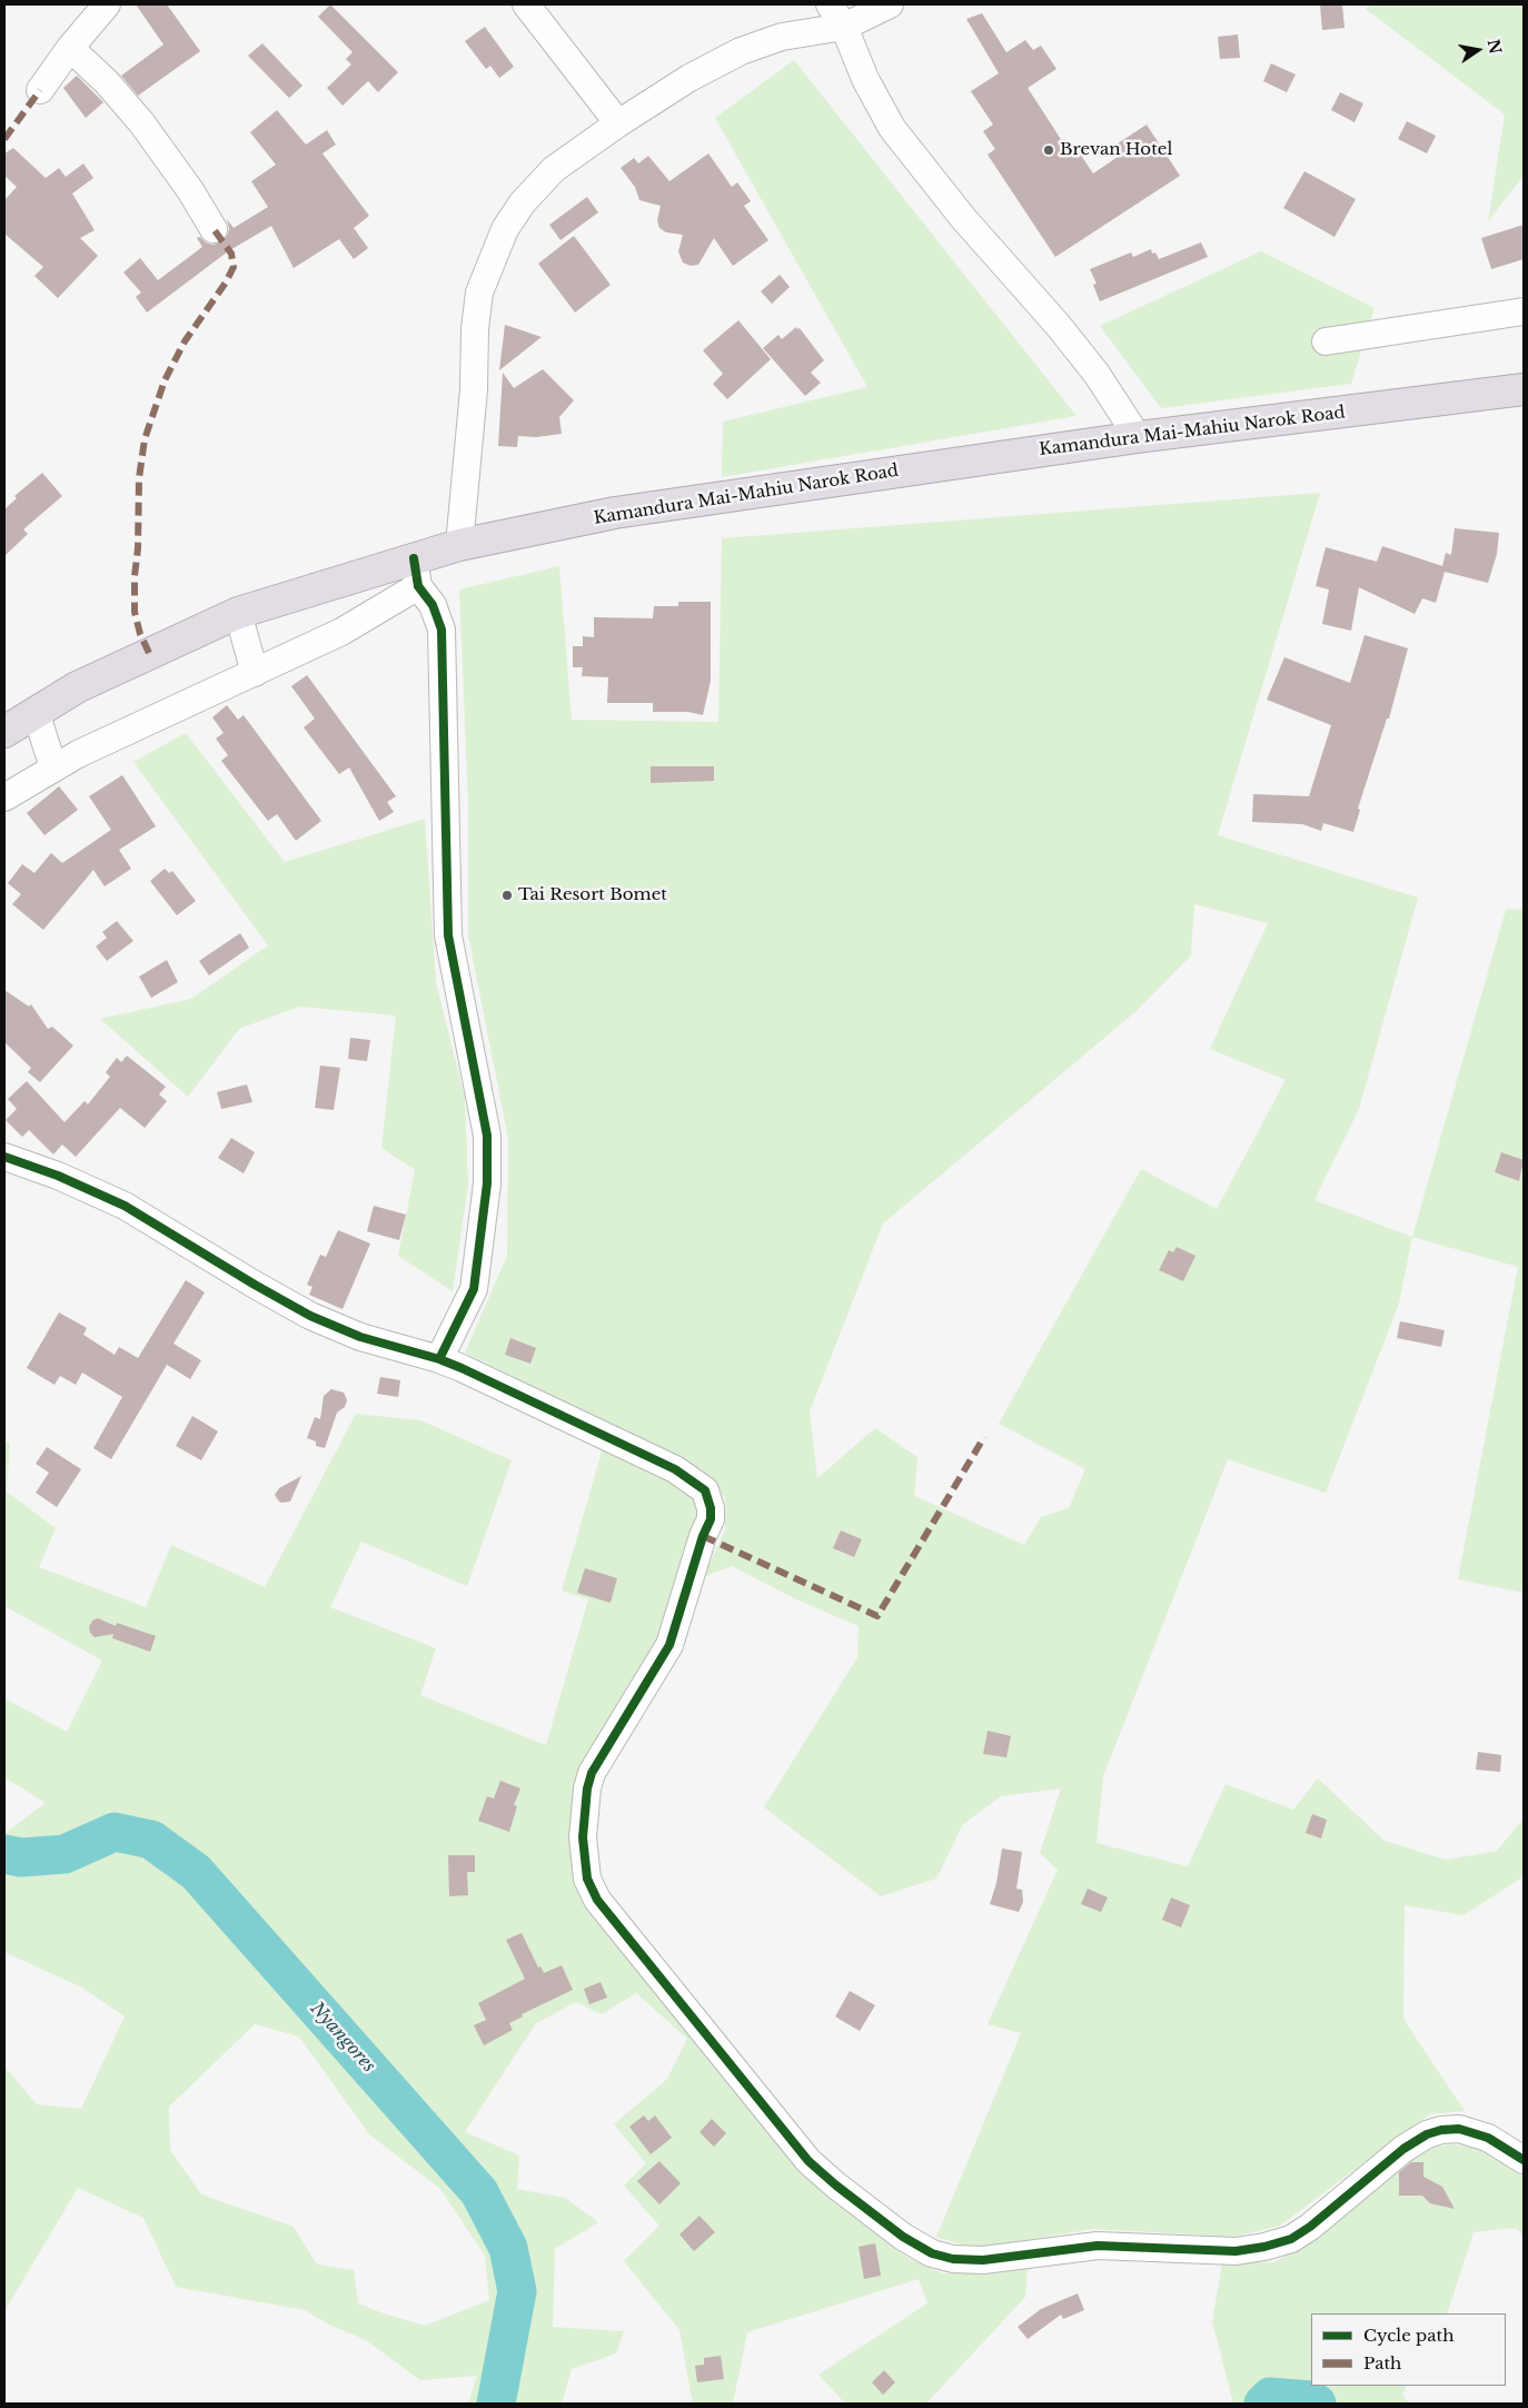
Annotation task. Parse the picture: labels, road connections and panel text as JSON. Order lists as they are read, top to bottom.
{
  "streets": {
    "highway": ["Kamandura Mai-Mahiu Narok Road"]
  },
  "water": ["Nyangores"],
  "places": ["Brevan Hotel", "Tai Resort Bomet"],
  "legend": ["Cycle path", "Path"],
  "north": "right"
}
